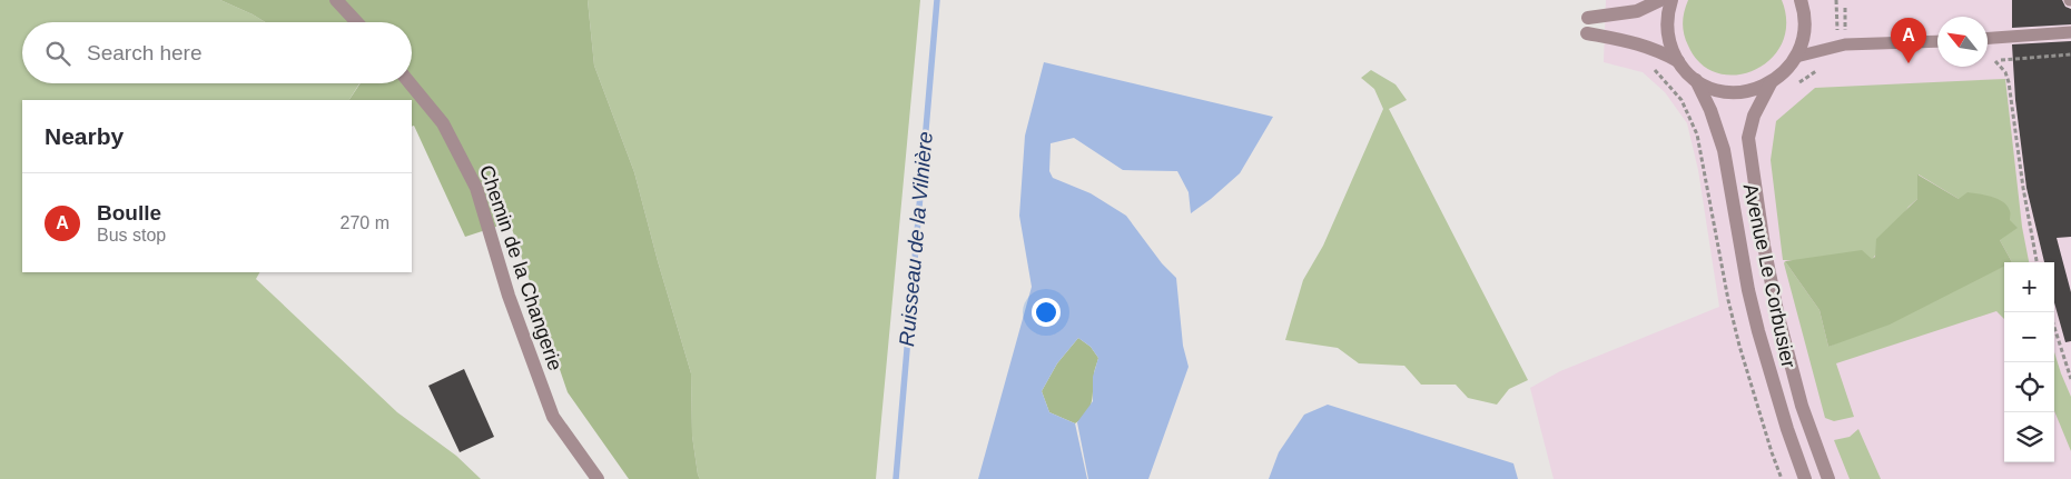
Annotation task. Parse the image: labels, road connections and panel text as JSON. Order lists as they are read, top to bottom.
{
  "streets": {
    "street": ["Chemin de la Changerie", "Avenue Le Corbusier"]
  },
  "water": ["Ruisseau de la Vilnière"],
  "north": "top left",
  "page": {
    "pins": "A",
    "search": "Search here",
    "heading": "Nearby",
    "list": [
      {
        "mark": "A",
        "name": "Boulle",
        "note": "Bus stop",
        "value": "270 m"
      }
    ],
    "map_buttons": ["+", "−"]
  }
}
